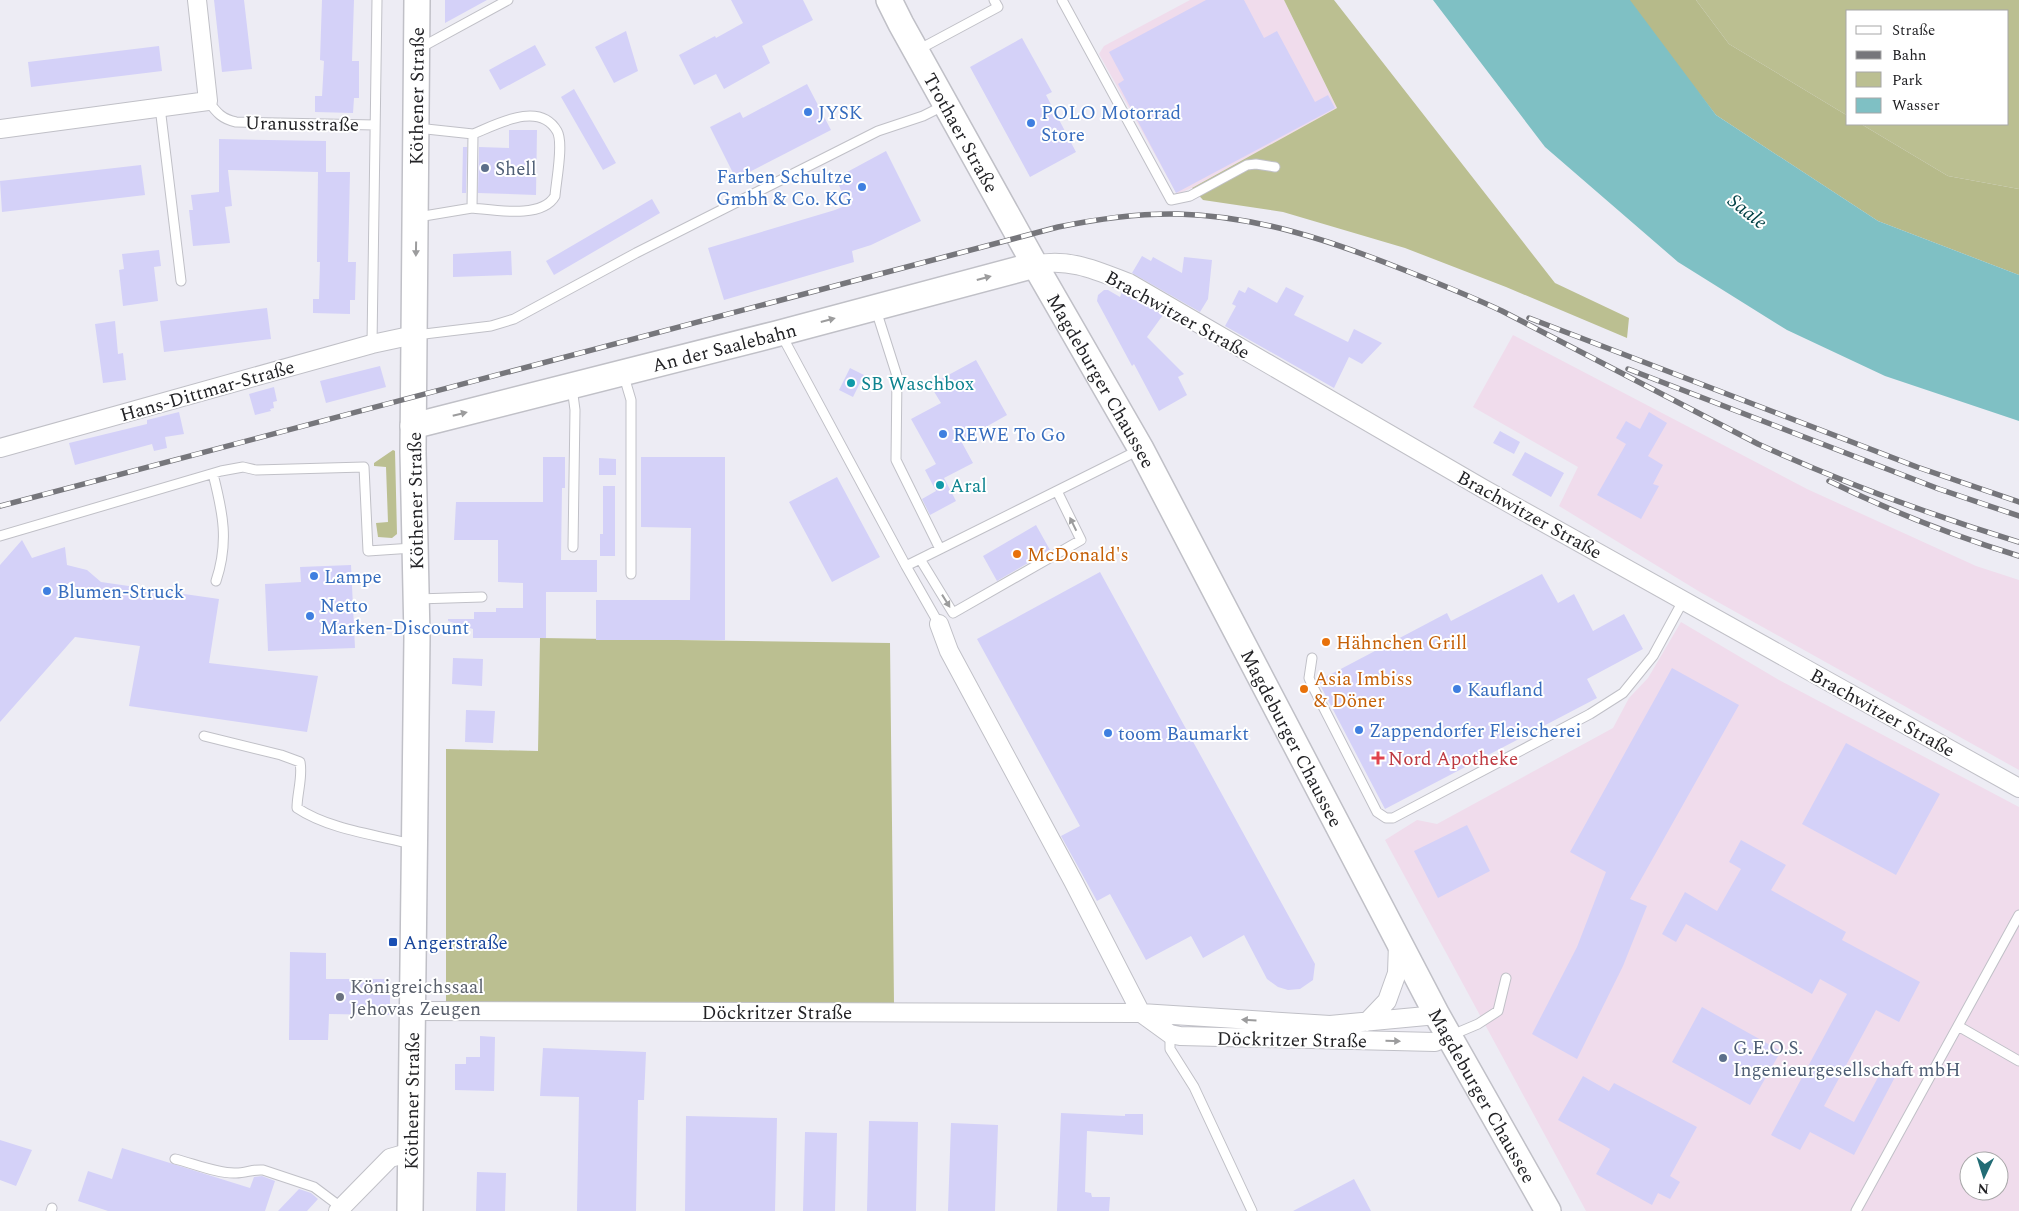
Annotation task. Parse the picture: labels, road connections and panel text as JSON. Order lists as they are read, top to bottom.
{
  "streets": {
    "main road": [
      "Köthener Straße",
      "Trothaer Straße",
      "An der Saalebahn",
      "Magdeburger Chaussee"
    ],
    "street": ["Brachwitzer Straße", "Hans-Dittmar-Straße", "Döckritzer Straße"],
    "lane": ["Uranusstraße"]
  },
  "crossings": [
    ["Köthener Straße", "An der Saalebahn"],
    ["Köthener Straße", "Hans-Dittmar-Straße"],
    ["Köthener Straße", "Döckritzer Straße"],
    ["Trothaer Straße", "Brachwitzer Straße"],
    ["Trothaer Straße", "An der Saalebahn"],
    ["Trothaer Straße", "Magdeburger Chaussee"],
    ["Brachwitzer Straße", "An der Saalebahn"],
    ["Brachwitzer Straße", "Magdeburger Chaussee"],
    ["An der Saalebahn", "Magdeburger Chaussee"],
    ["Magdeburger Chaussee", "Döckritzer Straße"]
  ],
  "one_way": ["An der Saalebahn"],
  "water": ["Saale"],
  "places": {
    "other": [
      "JYSK",
      "POLO Motorrad Store",
      "Shell",
      "Farben Schultze Gmbh & Co. KG",
      "SB Waschbox",
      "REWE To Go",
      "Aral",
      "McDonald's",
      "Lampe",
      "Blumen-Struck",
      "Netto Marken-Discount",
      "Hähnchen Grill",
      "Asia Imbiss & Döner",
      "Kaufland",
      "Zappendorfer Fleischerei",
      "toom Baumarkt",
      "Königreichssaal Jehovas Zeugen",
      "G.E.O.S. Ingenieurgesellschaft mbH"
    ],
    "health": ["Nord Apotheke"],
    "transit": ["Angerstraße"]
  },
  "legend": [
    "Straße",
    "Bahn",
    "Park",
    "Wasser"
  ],
  "north": "bottom"
}
